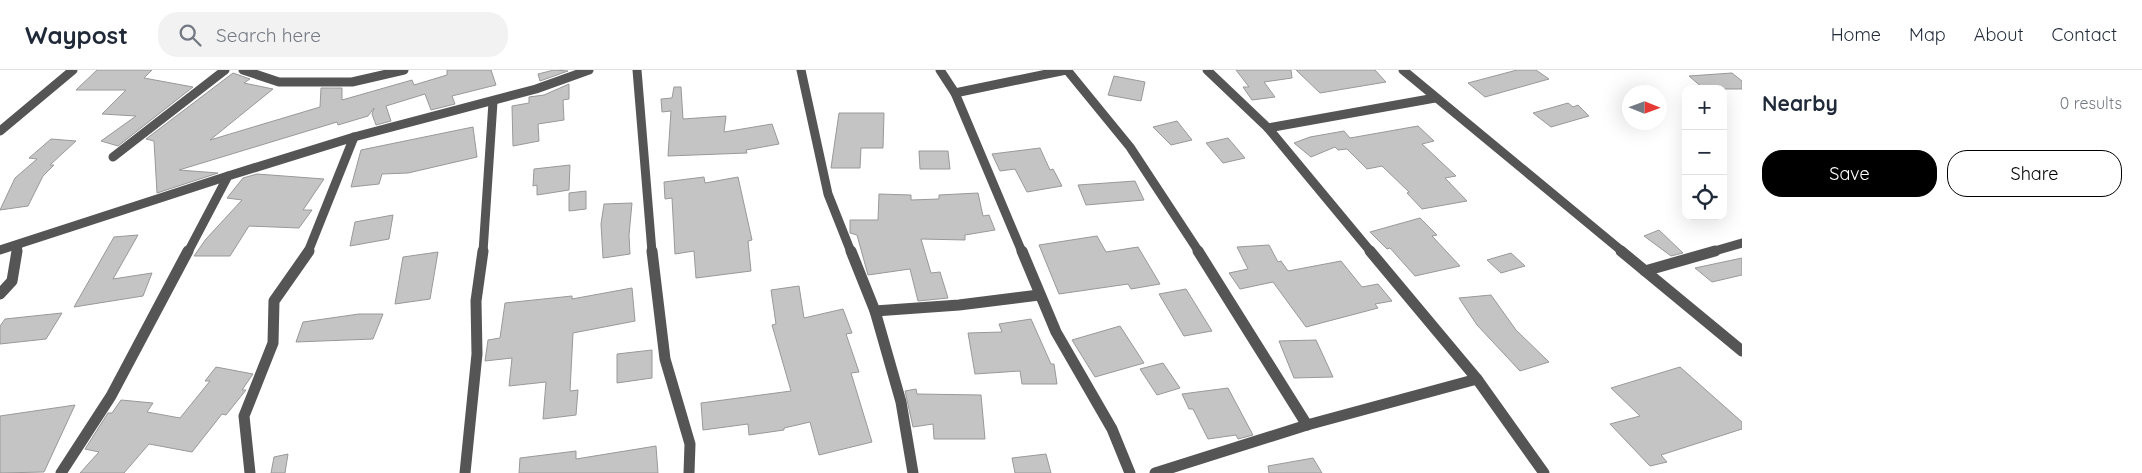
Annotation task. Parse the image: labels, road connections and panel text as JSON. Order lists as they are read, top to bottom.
{
  "north": "right",
  "page": {
    "header": "Waypost",
    "search": "Search here",
    "nav": [
      "Home",
      "Map",
      "About",
      "Contact"
    ],
    "heading": ["Nearby", "0 results"],
    "map_buttons": ["+", "−"],
    "buttons": ["Save", "Share"]
  }
}
